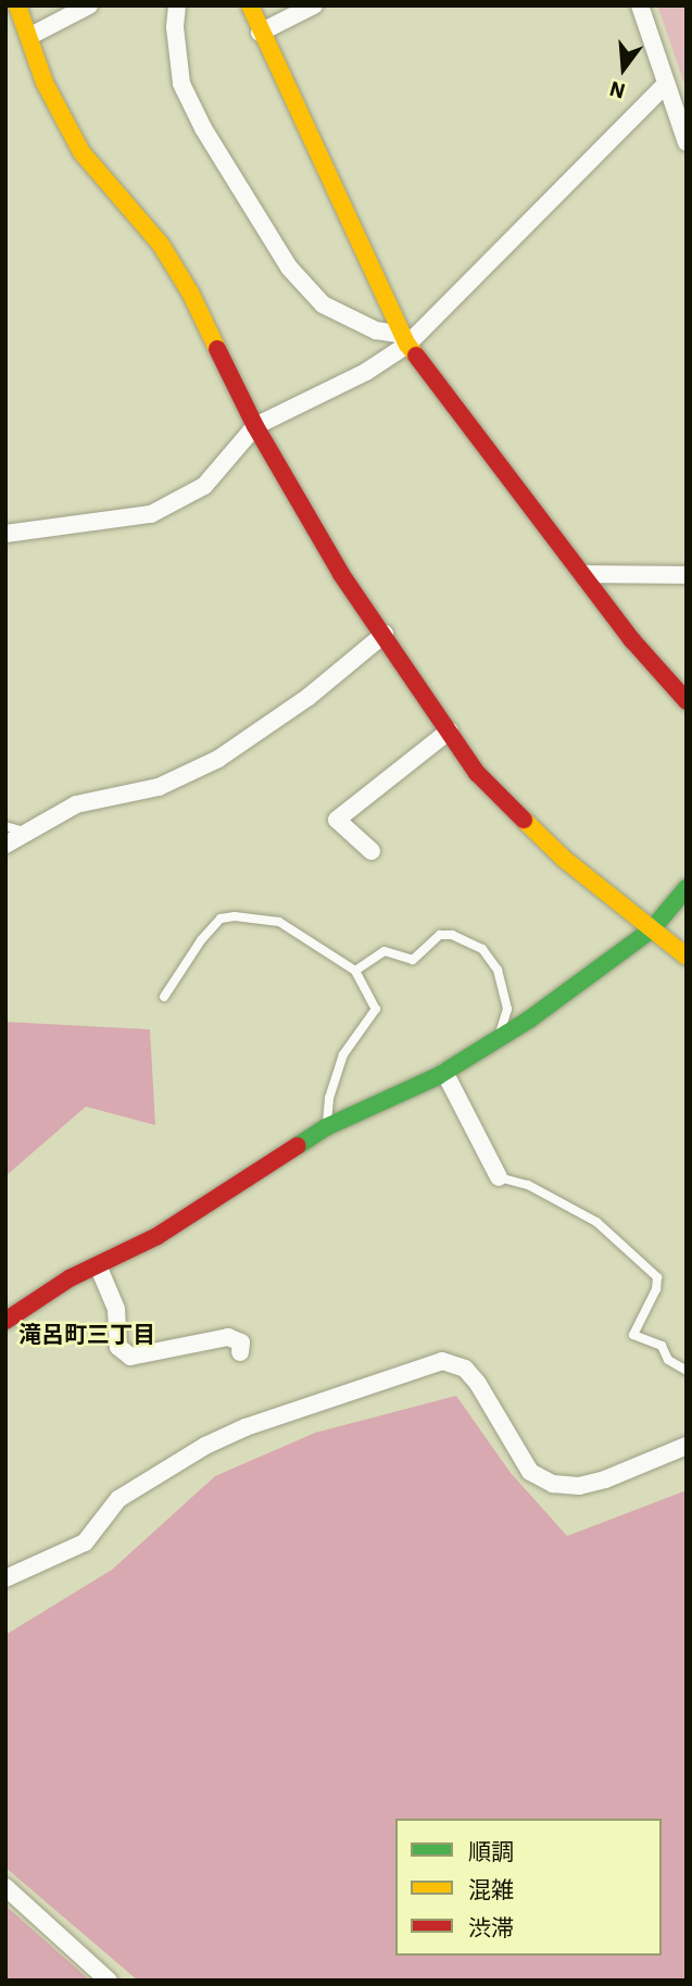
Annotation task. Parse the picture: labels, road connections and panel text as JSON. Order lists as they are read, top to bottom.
{
  "districts": ["滝呂町三丁目"],
  "legend": ["順調", "混雑", "渋滞"],
  "north": "bottom"
}
